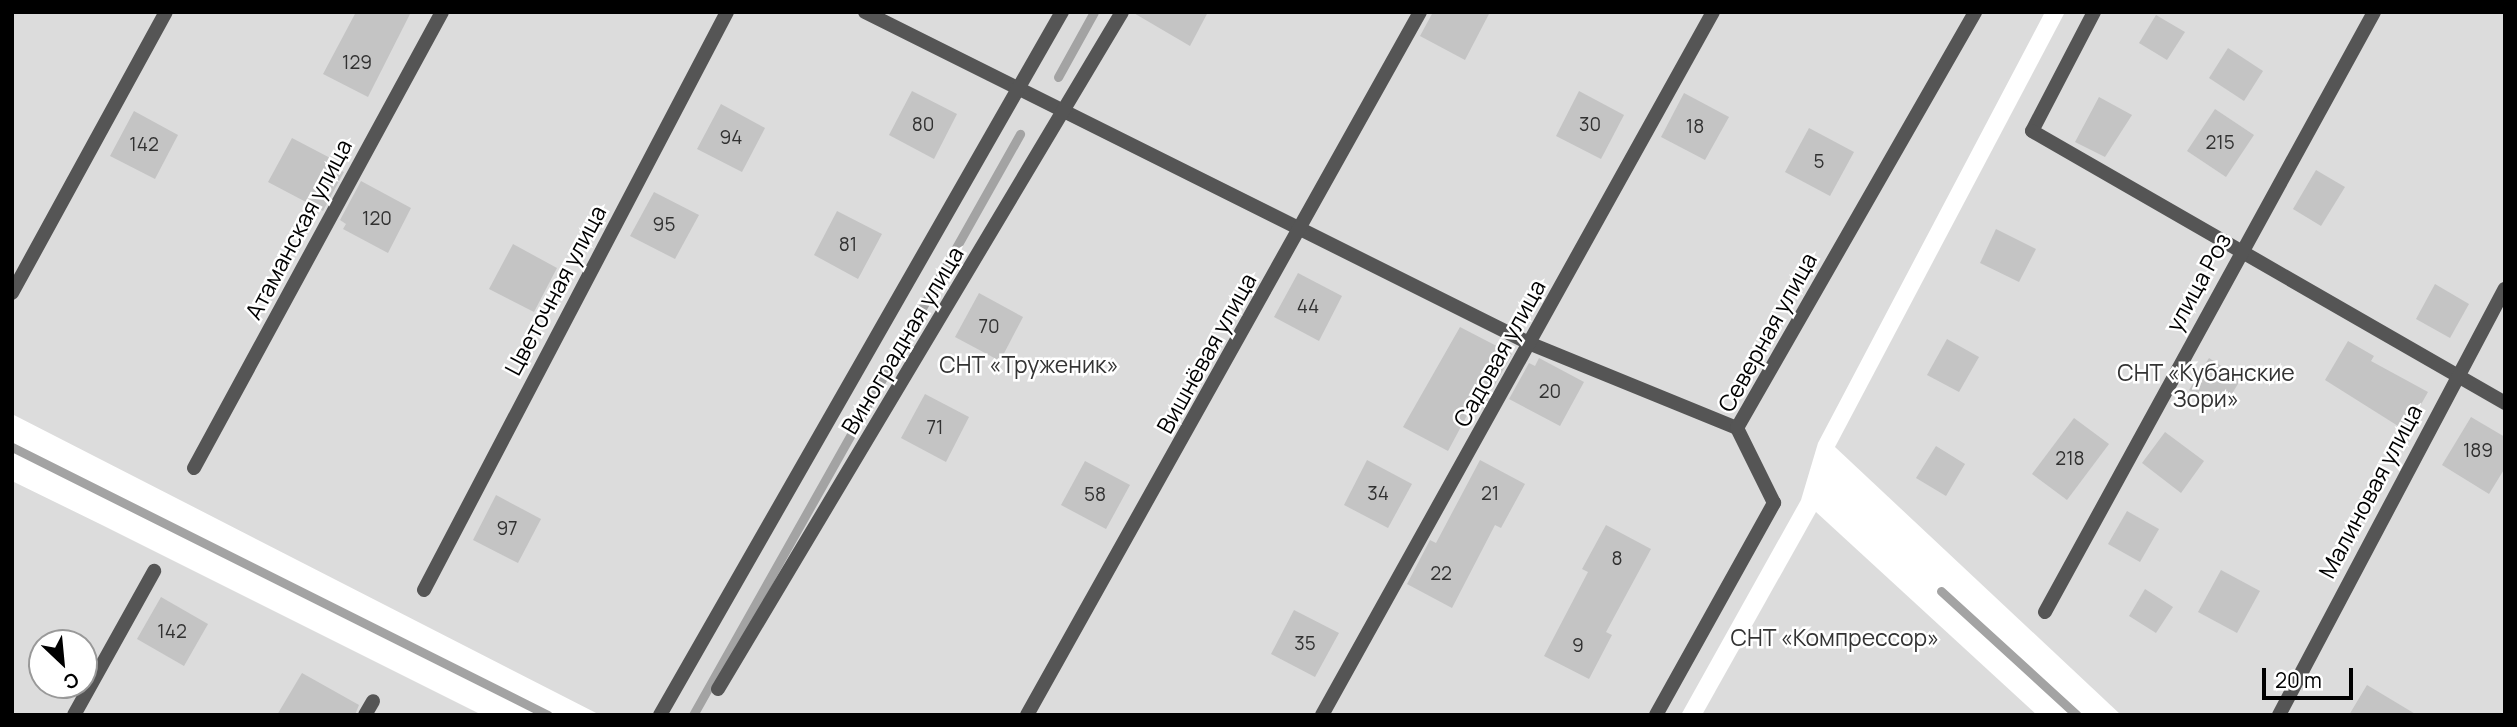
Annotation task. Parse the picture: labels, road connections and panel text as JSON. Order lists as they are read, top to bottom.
{
  "streets": {
    "street": [
      "Атаманская улица",
      "улица Роз",
      "Цветочная улица",
      "Северная улица",
      "Виноградная улица",
      "Вишнёвая улица",
      "Садовая улица",
      "Малиновая улица"
    ]
  },
  "parks": ["СНТ «Труженик»", "СНТ «Кубанские Зори»", "СНТ «Компрессор»"],
  "house_numbers": [
    "129",
    "80",
    "30",
    "18",
    "94",
    "215",
    "142",
    "5",
    "120",
    "95",
    "81",
    "44",
    "70",
    "20",
    "71",
    "189",
    "218",
    "34",
    "21",
    "58",
    "97",
    "8",
    "22",
    "142",
    "35",
    "9"
  ],
  "scale_bar": "20 m",
  "north": "bottom right"
}
